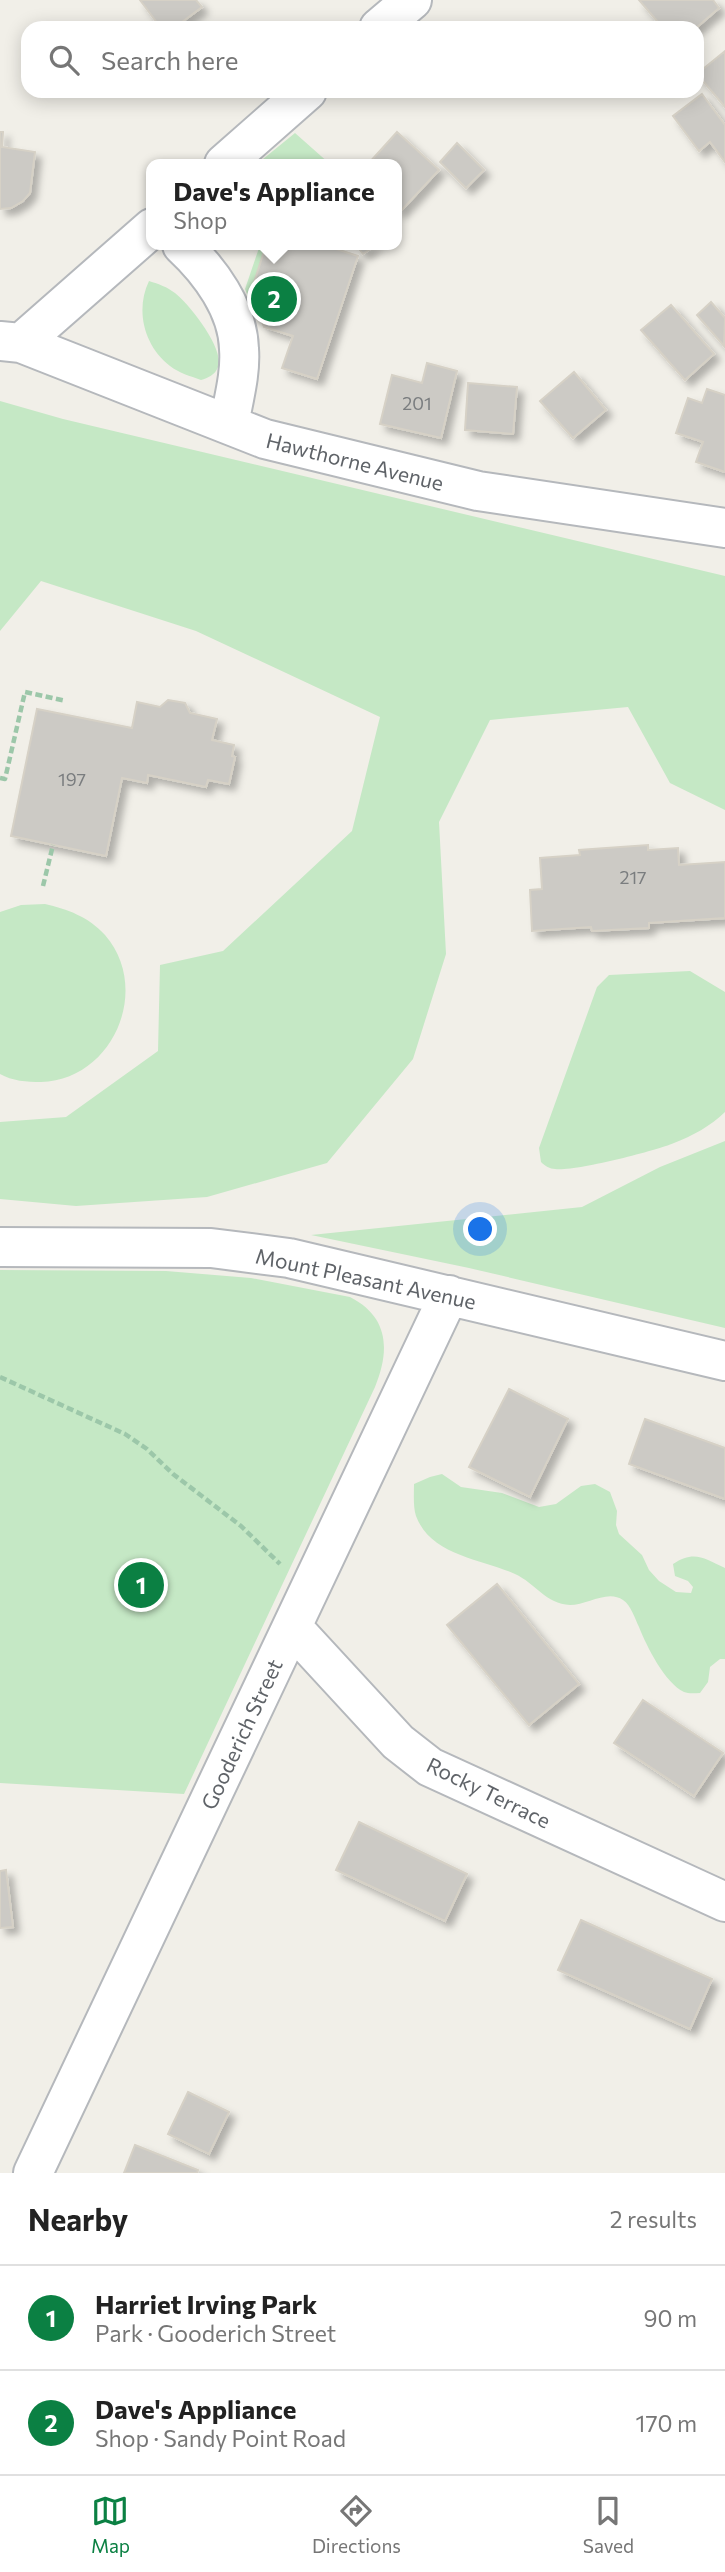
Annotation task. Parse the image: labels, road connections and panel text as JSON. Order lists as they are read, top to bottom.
{
  "streets": {
    "street": [
      "Hawthorne Avenue",
      "Mount Pleasant Avenue",
      "Gooderich Street",
      "Rocky Terrace"
    ]
  },
  "crossings": [
    ["Mount Pleasant Avenue", "Gooderich Street"],
    ["Gooderich Street", "Rocky Terrace"]
  ],
  "house_numbers": ["201", "197", "217"],
  "page": {
    "search": "Search here",
    "popup": ["Dave's Appliance", "Shop"],
    "pins": ["2", "1"],
    "heading": ["Nearby", "2 results"],
    "list": [
      {
        "mark": "1",
        "name": "Harriet Irving Park",
        "note": "Park · Gooderich Street",
        "value": "90 m"
      },
      {
        "mark": "2",
        "name": "Dave's Appliance",
        "note": "Shop · Sandy Point Road",
        "value": "170 m"
      }
    ],
    "nav": ["Map", "Directions", "Saved"]
  }
}
